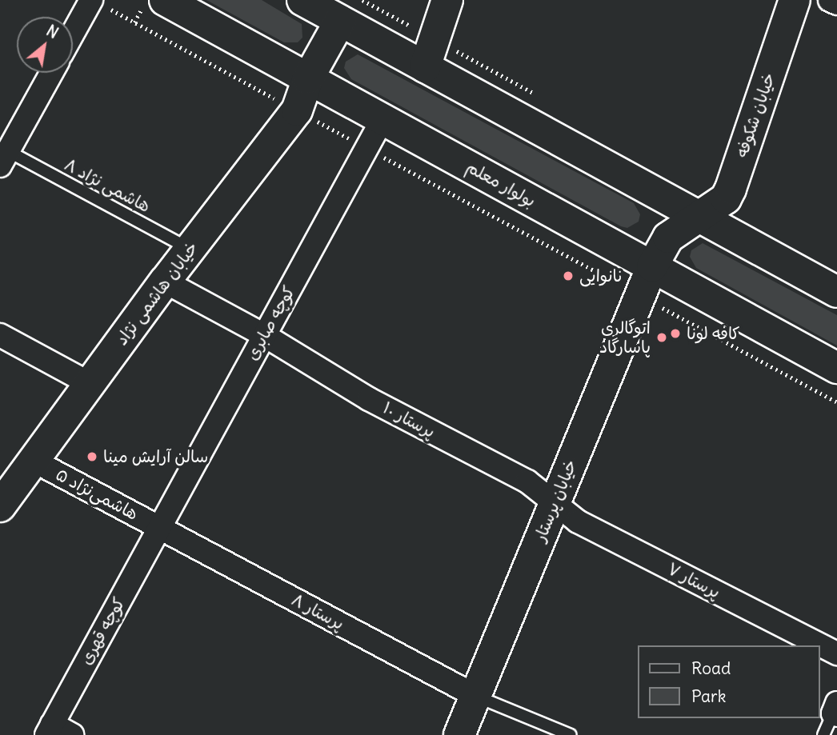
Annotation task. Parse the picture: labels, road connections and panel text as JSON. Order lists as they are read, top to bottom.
{
  "streets": {
    "main road": [
      "خیابان شکوفه",
      "بولوار معلم",
      "خیابان هاشمی نژاد",
      "خیابان پرستار"
    ],
    "street": [
      "کوچه صابری",
      "پرستار ۱۰",
      "هاشمی‌نژاد ۵",
      "پرستار ۷",
      "پرستار ۸",
      "کوچه قهری"
    ],
    "lane": ["هاشمی نژاد ۸"]
  },
  "crossings": [
    ["خیابان شکوفه", "بولوار معلم"],
    ["خیابان شکوفه", "خیابان پرستار"],
    ["بولوار معلم", "خیابان هاشمی نژاد"],
    ["بولوار معلم", "کوچه صابری"],
    ["بولوار معلم", "خیابان پرستار"],
    ["هاشمی نژاد ۸", "خیابان هاشمی نژاد"],
    ["خیابان هاشمی نژاد", "پرستار ۱۰"],
    ["خیابان هاشمی نژاد", "هاشمی‌نژاد ۵"],
    ["کوچه صابری", "پرستار ۱۰"],
    ["کوچه صابری", "هاشمی‌نژاد ۵"],
    ["کوچه صابری", "پرستار ۸"],
    ["کوچه صابری", "کوچه قهری"],
    ["پرستار ۱۰", "خیابان پرستار"],
    ["پرستار ۱۰", "پرستار ۷"],
    ["هاشمی‌نژاد ۵", "پرستار ۸"],
    ["هاشمی‌نژاد ۵", "کوچه قهری"],
    ["خیابان پرستار", "پرستار ۷"],
    ["خیابان پرستار", "پرستار ۸"],
    ["پرستار ۸", "کوچه قهری"]
  ],
  "places": [
    "نانوایی",
    "کافه لونا",
    "اتوگالری پاسارگاد",
    "سالن آرایش مینا"
  ],
  "legend": ["Road", "Park"],
  "north": "top right"
}
